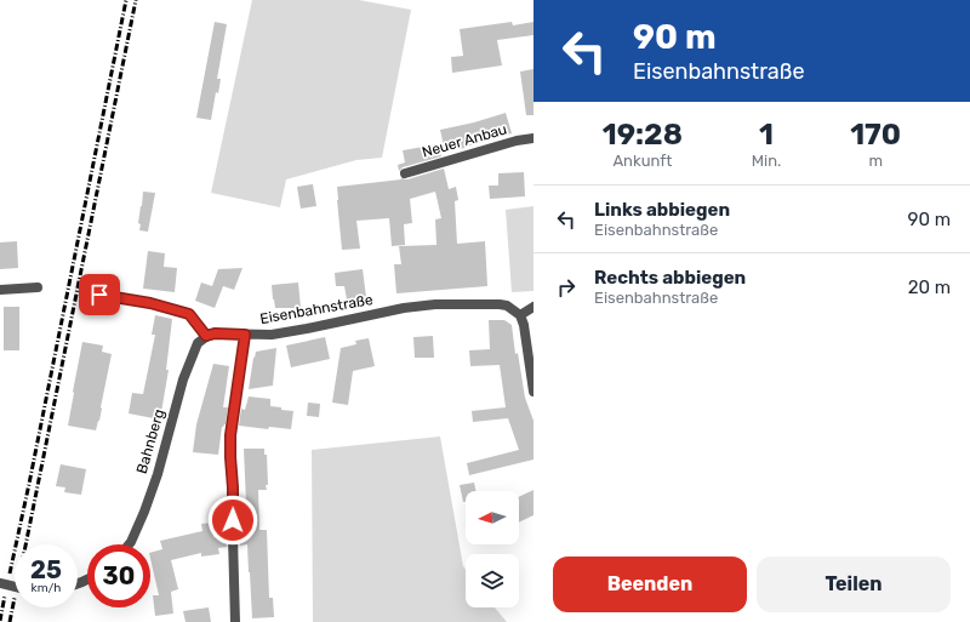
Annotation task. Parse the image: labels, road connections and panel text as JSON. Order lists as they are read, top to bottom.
{
  "streets": {
    "street": ["Neuer Anbau", "Eisenbahnstraße", "Bahnberg"]
  },
  "crossings": [
    ["Eisenbahnstraße", "Bahnberg"]
  ],
  "north": "left",
  "page": {
    "turn": ["90 m", "Eisenbahnstraße"],
    "eta": [
      "19:28",
      "Ankunft",
      "1",
      "Min.",
      "170",
      "m"
    ],
    "list": [
      {
        "name": "Links abbiegen",
        "note": "Eisenbahnstraße",
        "value": "90 m"
      },
      {
        "name": "Rechts abbiegen",
        "note": "Eisenbahnstraße",
        "value": "20 m"
      }
    ],
    "speed": "25 km/h",
    "limit": "30",
    "buttons": ["Beenden", "Teilen"]
  }
}
